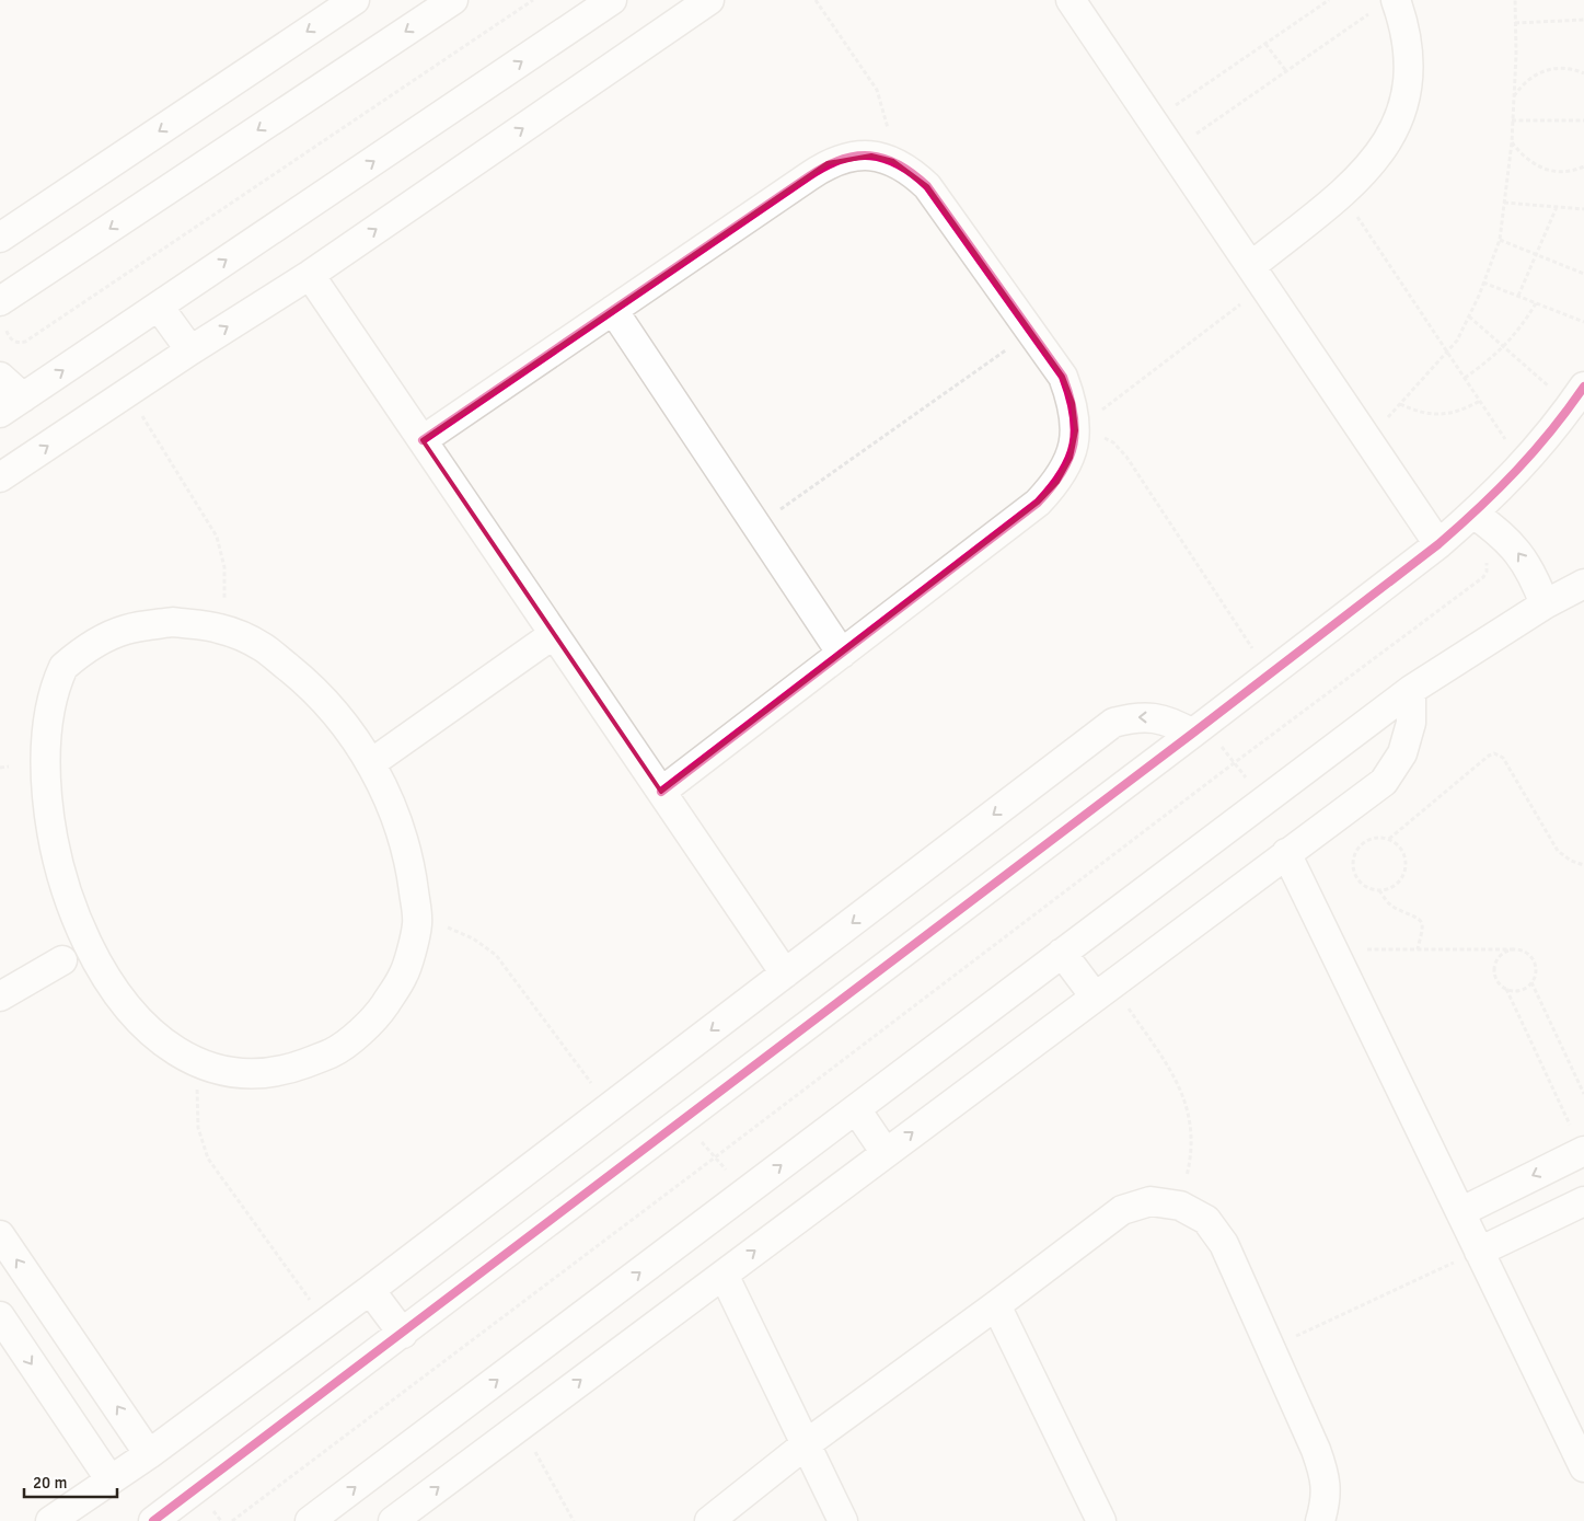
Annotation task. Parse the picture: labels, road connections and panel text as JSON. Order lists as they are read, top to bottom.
{
  "scale_bar": "20 m"
}
